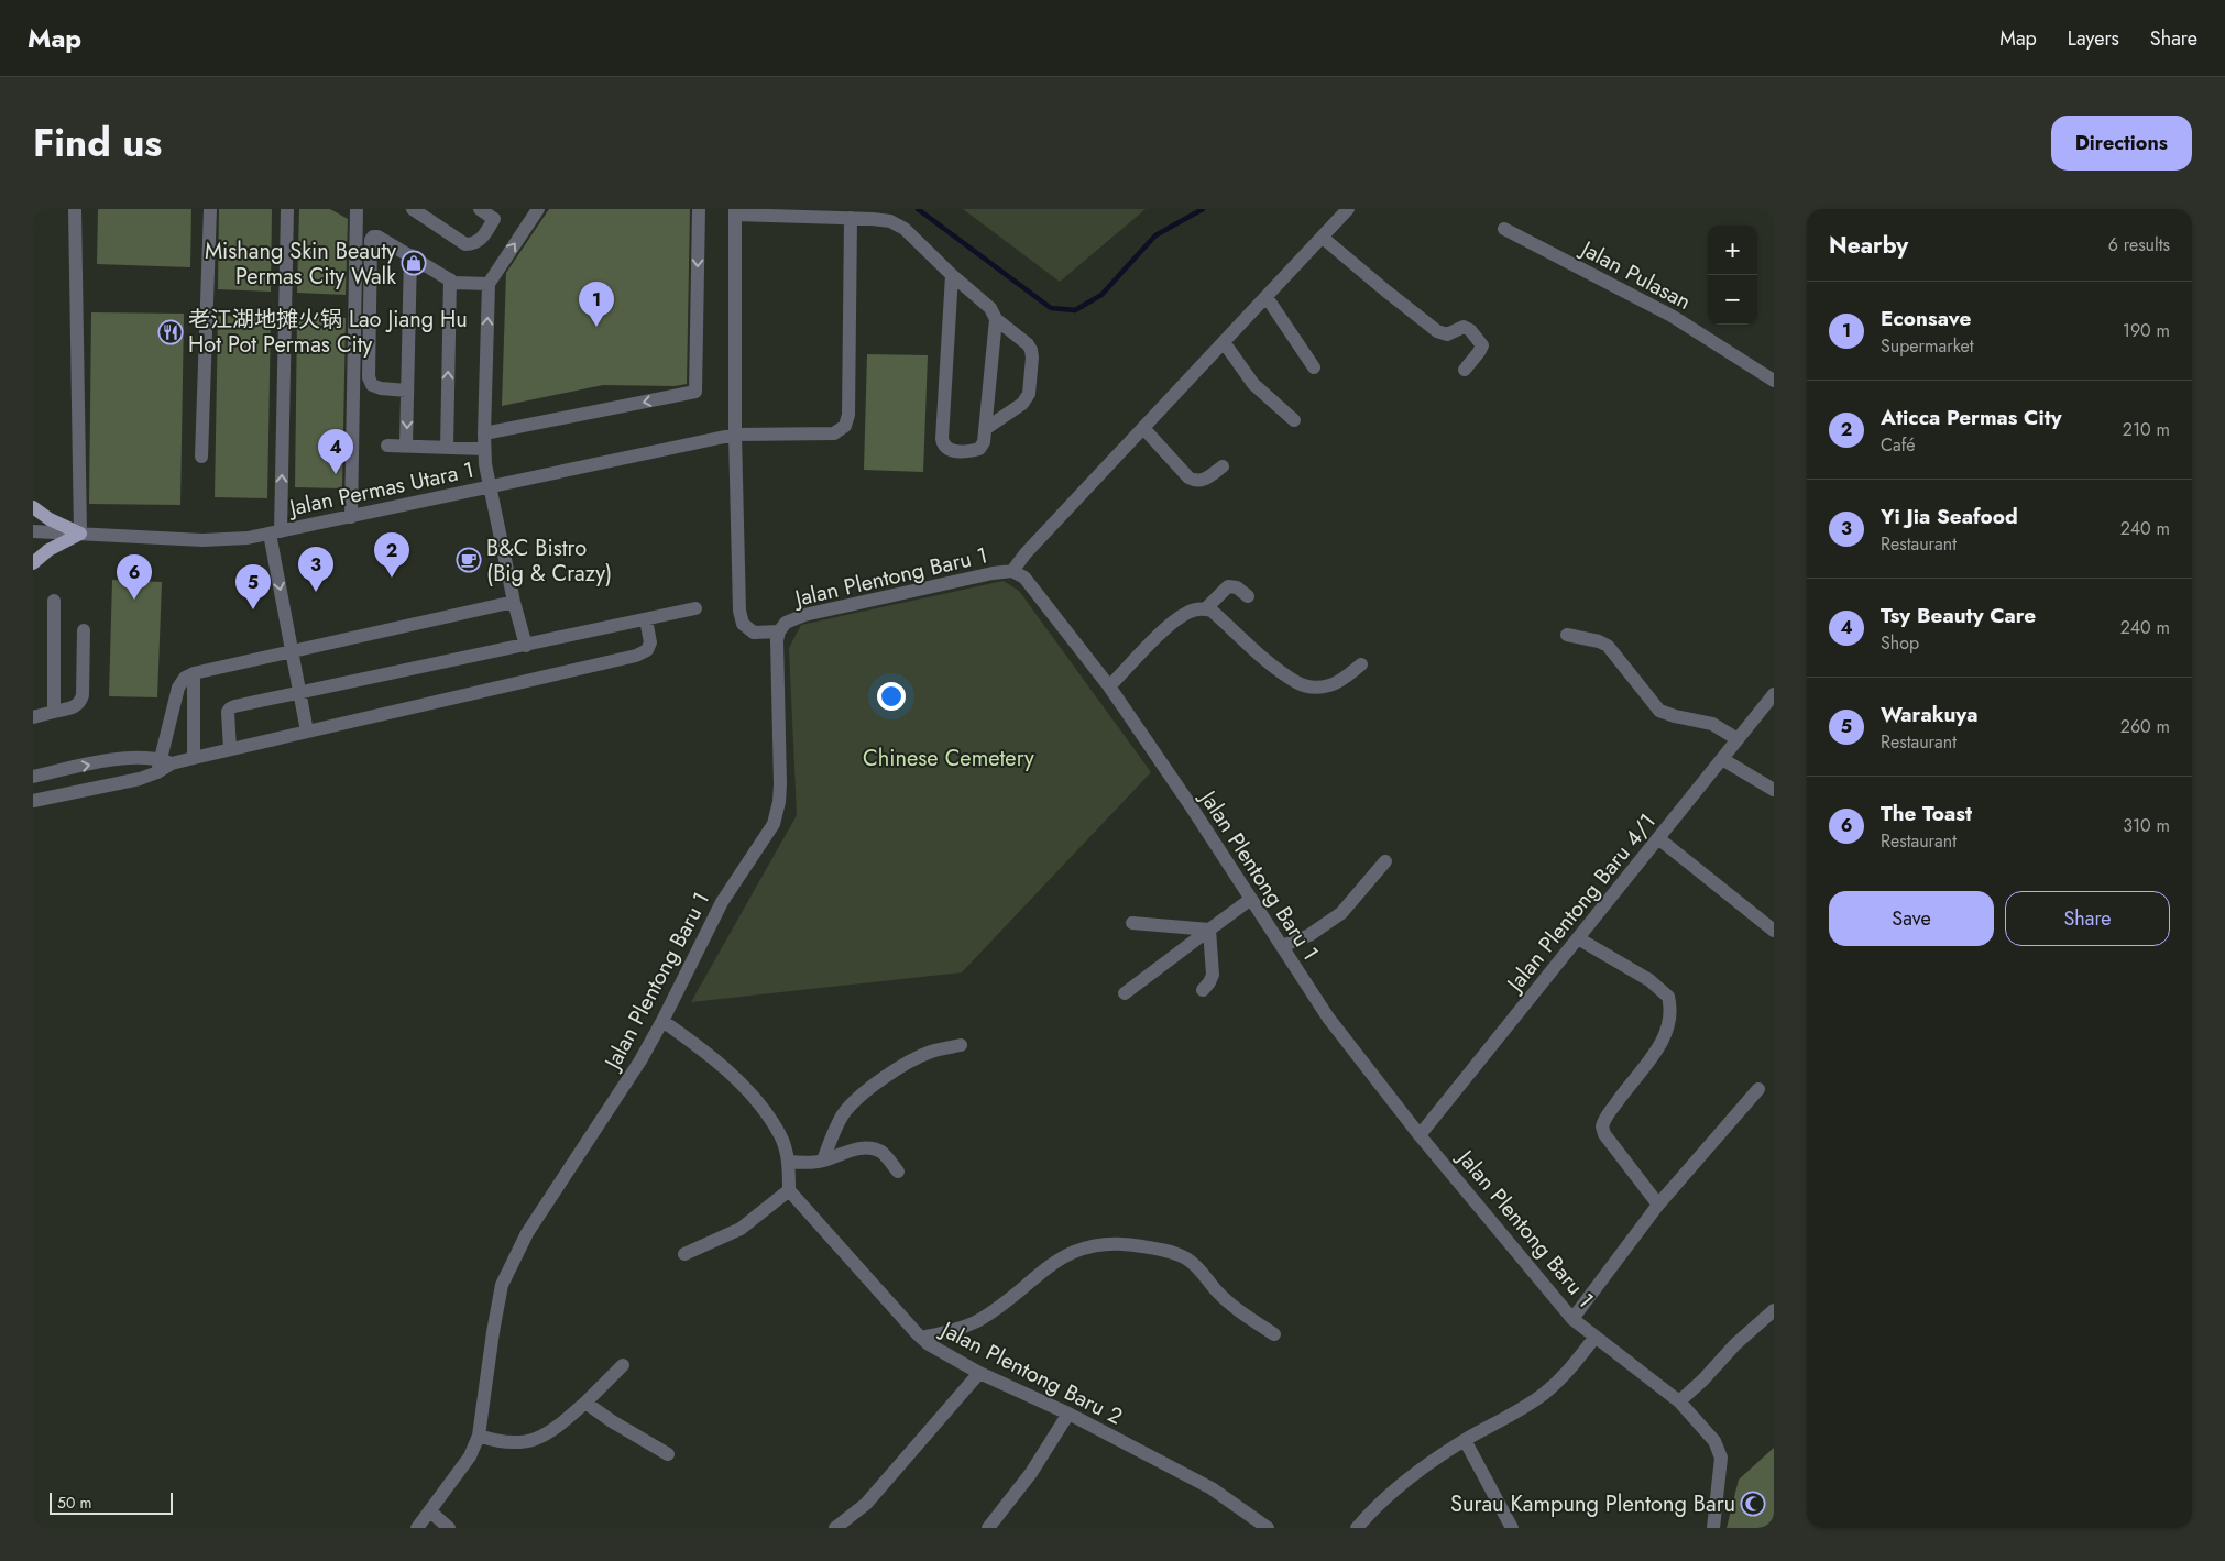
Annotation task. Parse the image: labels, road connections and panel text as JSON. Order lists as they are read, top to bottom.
{
  "streets": {
    "street": [
      "Jalan Pulasan",
      "Jalan Permas Utara 1",
      "Jalan Plentong Baru 1",
      "Jalan Plentong Baru 4/1",
      "Jalan Plentong Baru 2"
    ]
  },
  "crossings": [
    ["Jalan Plentong Baru 1", "Jalan Plentong Baru 4/1"]
  ],
  "parks": ["Chinese Cemetery"],
  "places": {
    "shop": ["Mishang Skin Beauty Permas City Walk"],
    "restaurant": ["老江湖地摊火锅 Lao Jiang Hu Hot Pot Permas City"],
    "cafe": ["B&C Bistro (Big & Crazy)"],
    "mosque": ["Surau Kampung Plentong Baru"]
  },
  "scale_bar": "50 m",
  "page": {
    "header": "Map",
    "nav": ["Map", "Layers", "Share"],
    "title": "Find us",
    "buttons": [
      "Directions",
      ["Save", "Share"]
    ],
    "heading": ["Nearby", "6 results"],
    "map_buttons": ["+", "−"],
    "list": [
      {
        "mark": "1",
        "name": "Econsave",
        "note": "Supermarket",
        "value": "190 m"
      },
      {
        "mark": "2",
        "name": "Aticca Permas City",
        "note": "Café",
        "value": "210 m"
      },
      {
        "mark": "3",
        "name": "Yi Jia Seafood",
        "note": "Restaurant",
        "value": "240 m"
      },
      {
        "mark": "4",
        "name": "Tsy Beauty Care",
        "note": "Shop",
        "value": "240 m"
      },
      {
        "mark": "5",
        "name": "Warakuya",
        "note": "Restaurant",
        "value": "260 m"
      },
      {
        "mark": "6",
        "name": "The Toast",
        "note": "Restaurant",
        "value": "310 m"
      }
    ],
    "pins": [
      "1",
      "4",
      "2",
      "3",
      "6",
      "5"
    ],
    "scale": "50 m"
  }
}
